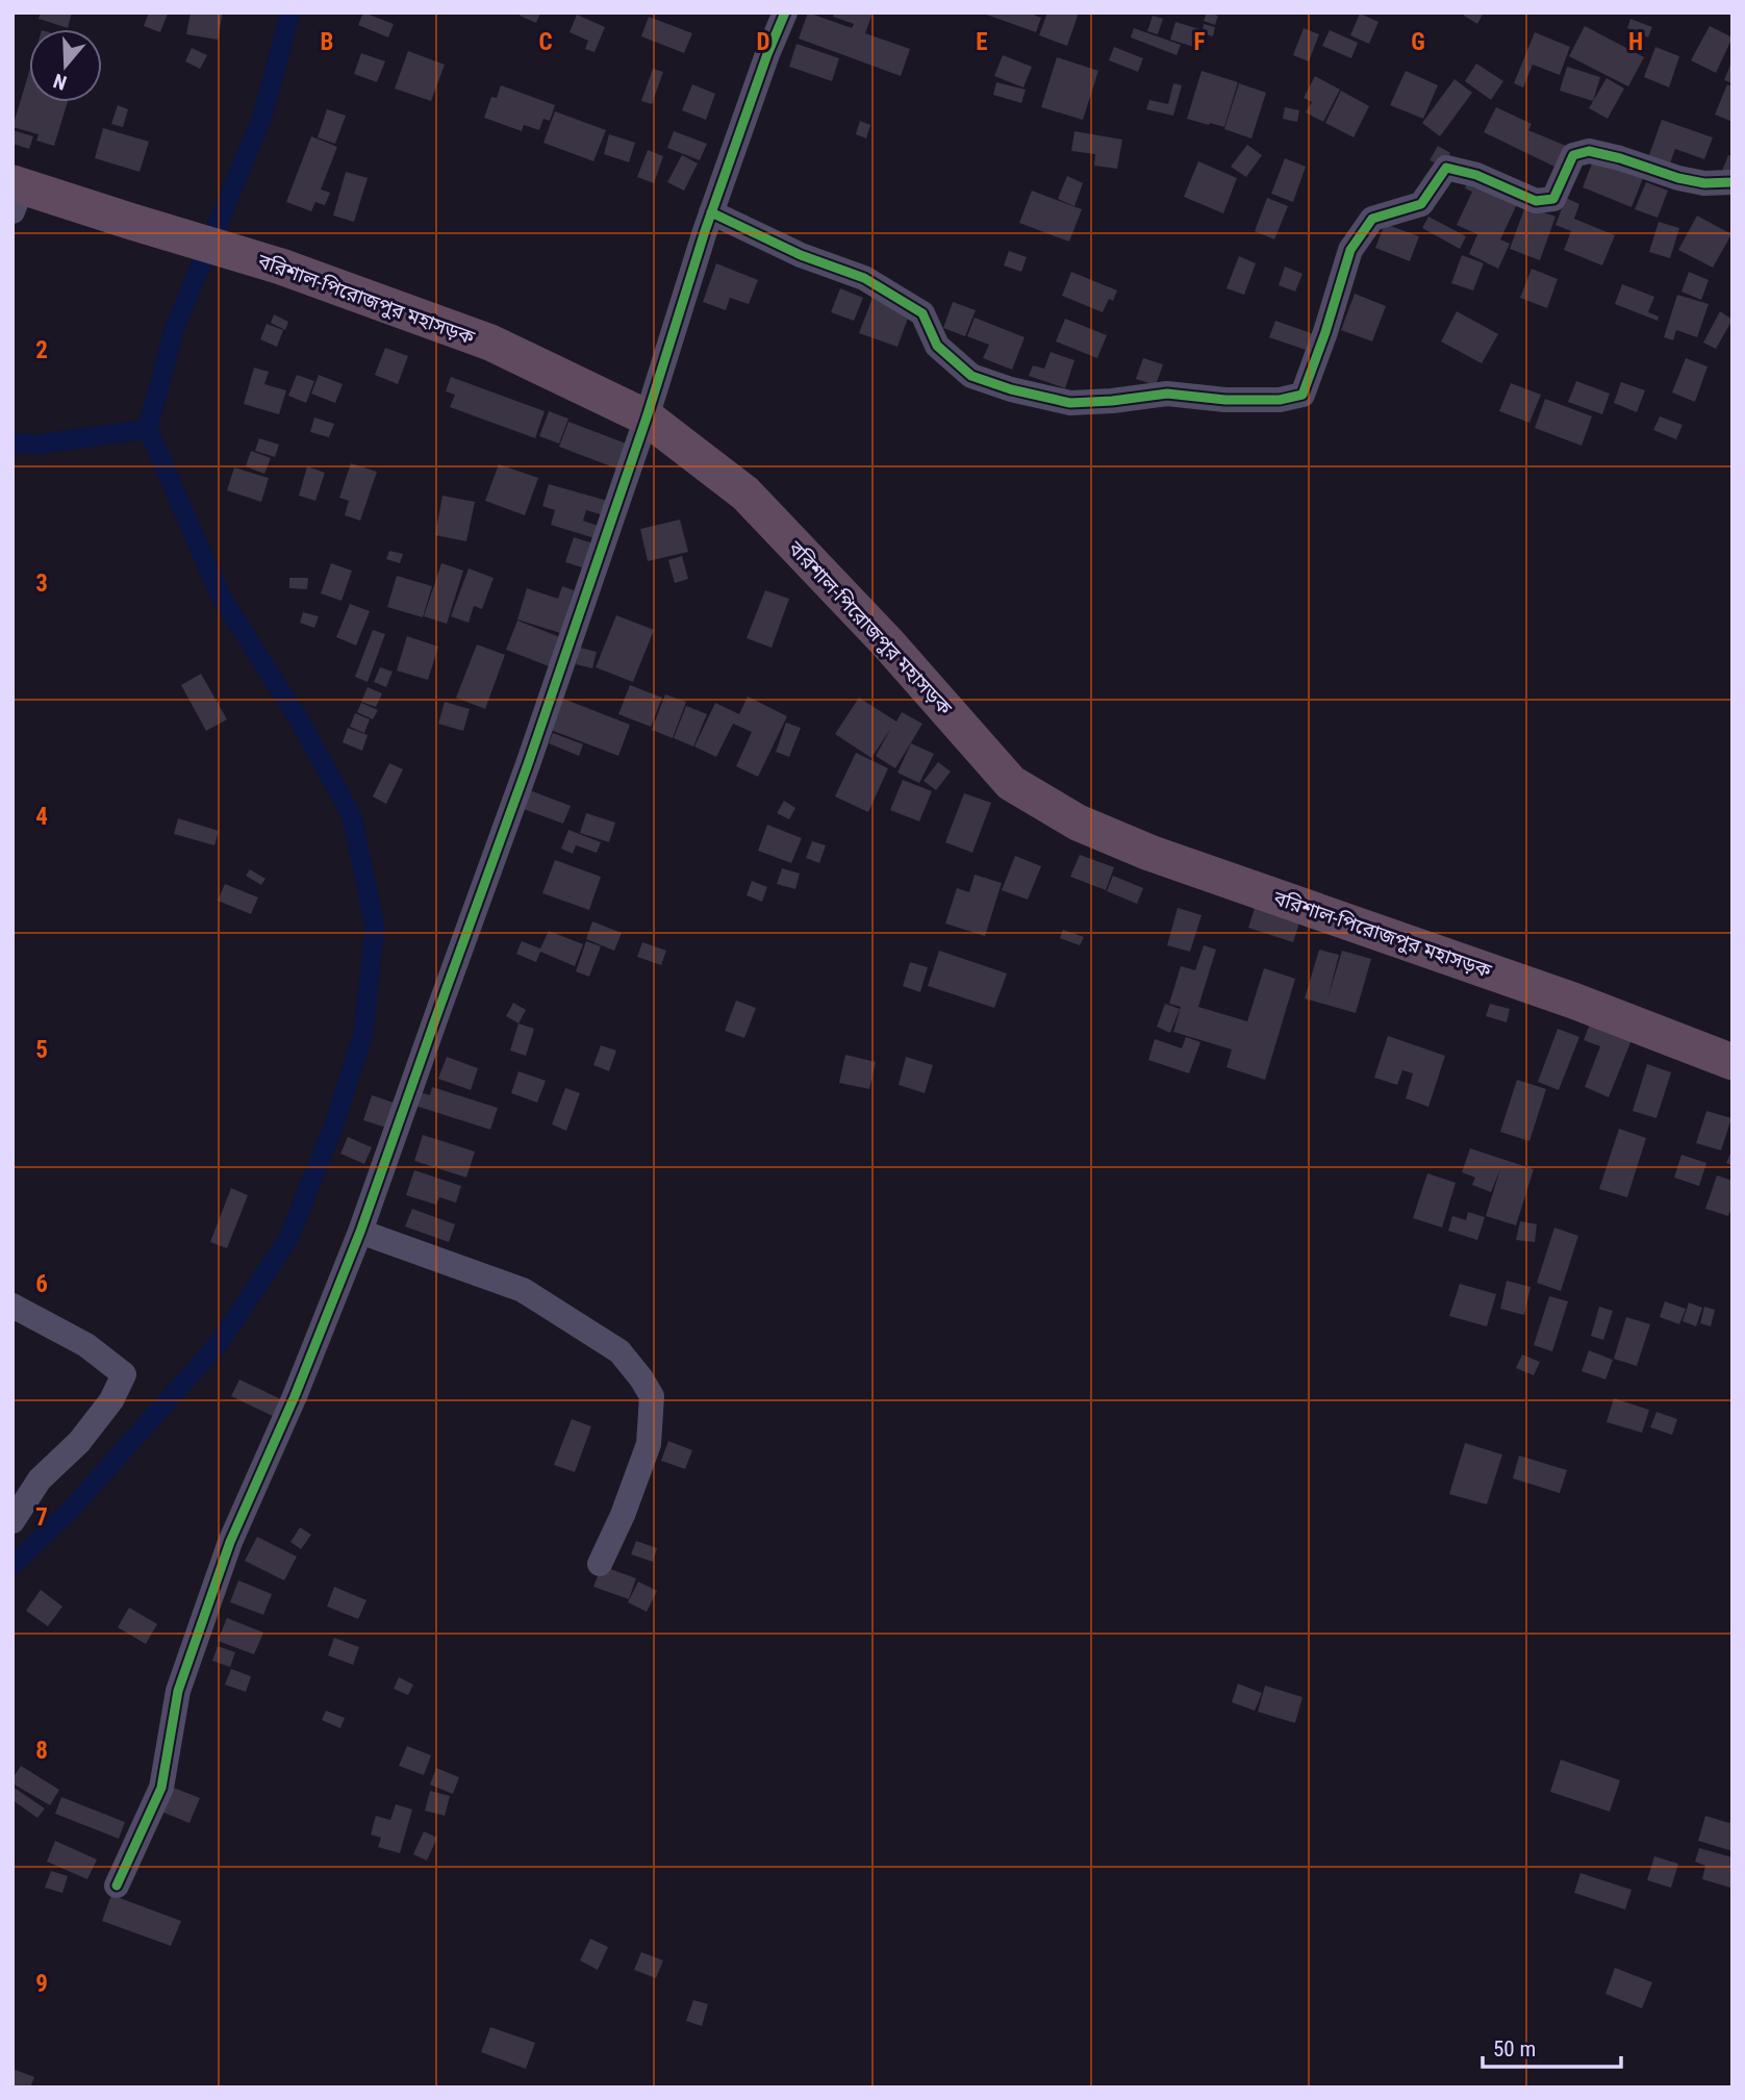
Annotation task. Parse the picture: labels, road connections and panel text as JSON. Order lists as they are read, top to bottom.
{
  "streets": {
    "highway": ["বরিশাল-পিরোজপুর মহাসড়ক"]
  },
  "scale_bar": "50 m",
  "north": "bottom",
  "grid": {
    "columns": [
      "B",
      "C",
      "D",
      "E",
      "F",
      "G",
      "H"
    ],
    "rows": [
      "2",
      "3",
      "4",
      "5",
      "6",
      "7",
      "8",
      "9"
    ]
  }
}
